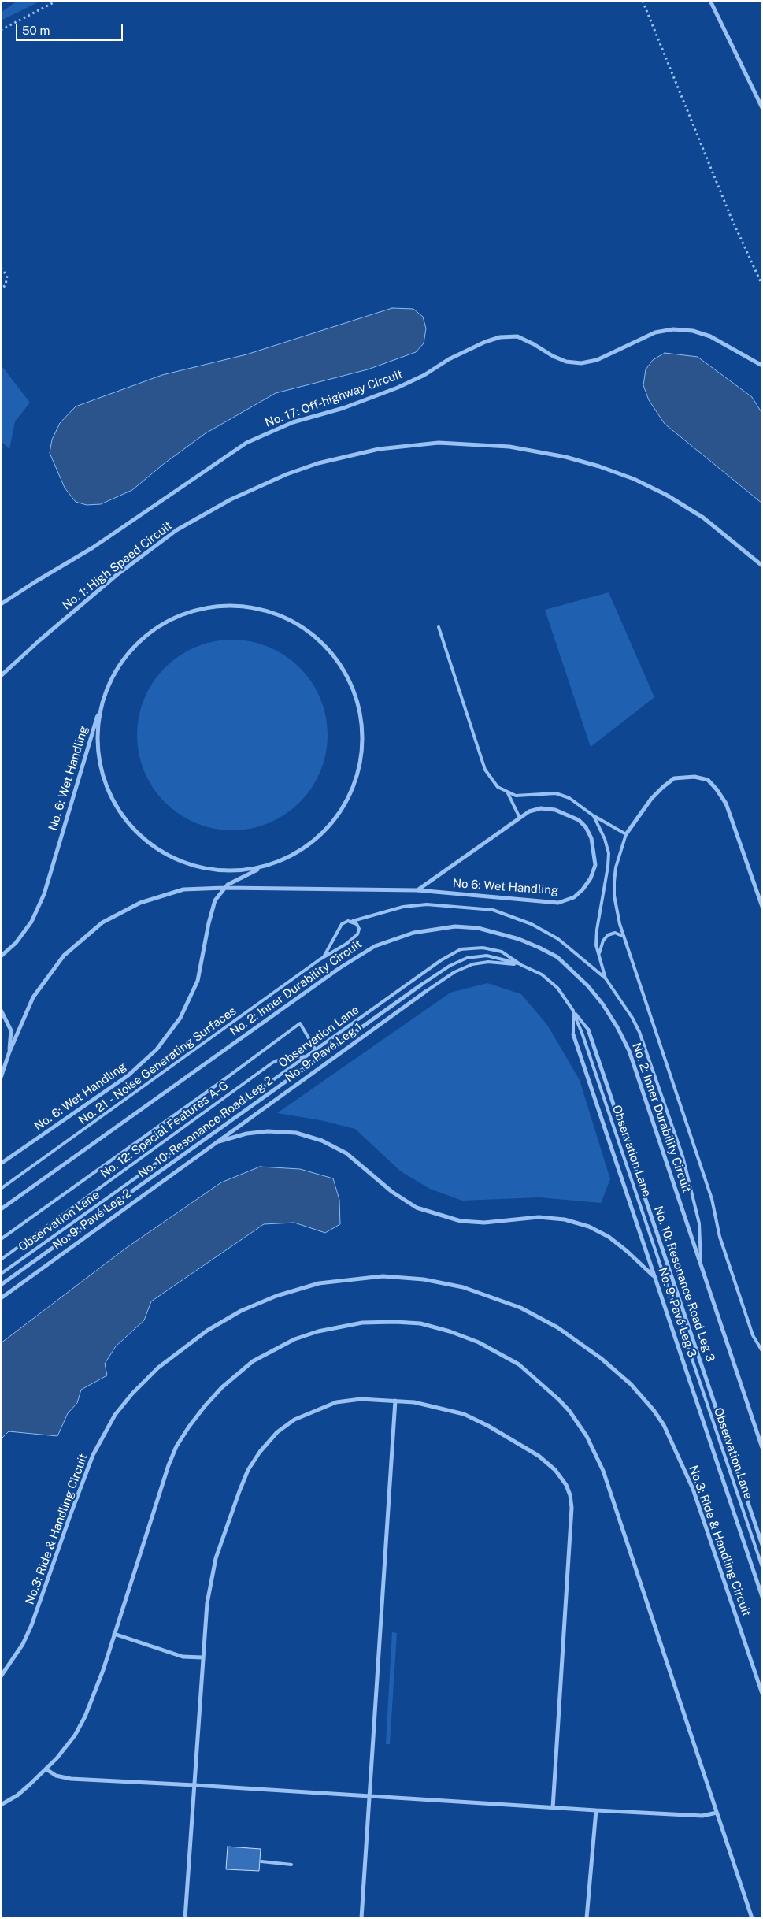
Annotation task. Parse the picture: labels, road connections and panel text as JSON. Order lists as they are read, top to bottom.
{
  "streets": {
    "street": [
      "No. 17: Off-highway Circuit",
      "No. 1: High Speed Circuit",
      "No. 6: Wet Handling",
      "No 6: Wet Handling",
      "No. 2: Inner Durability Circuit",
      "No. 9: Pavé Leg 1",
      "No. 10: Resonance Road Leg 2",
      "No. 9: Pavé Leg 2",
      "No. 10: Resonance Road Leg 3",
      "No. 9: Pavé Leg 3",
      "No.3: Ride & Handling Circuit"
    ],
    "lane": ["Observation Lane", "No. 21 - Noise Generating Surfaces", "No. 12: Special Features A-G"]
  },
  "crossings": [
    ["No. 6: Wet Handling", "No 6: Wet Handling"],
    ["Observation Lane", "No. 12: Special Features A-G"],
    ["No. 9: Pavé Leg 1", "No. 9: Pavé Leg 2"]
  ],
  "scale_bar": "50 m"
}
